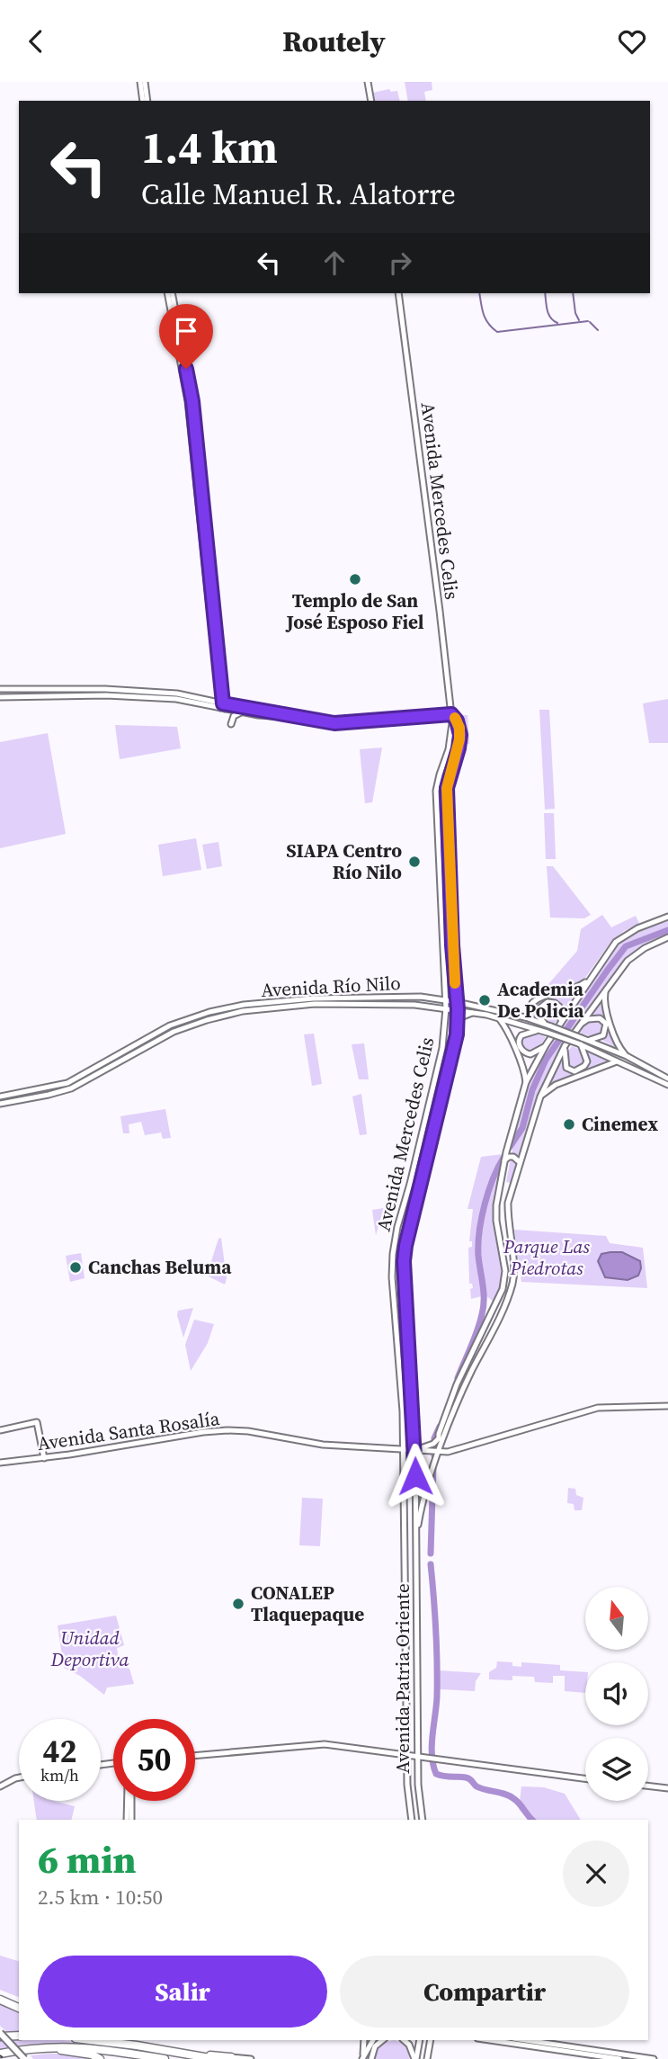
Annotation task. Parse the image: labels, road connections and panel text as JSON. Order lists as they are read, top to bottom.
{
  "streets": {
    "main road": [
      "Avenida Mercedes Celis",
      "Avenida Río Nilo",
      "Avenida Santa Rosalía",
      "Avenida Patria Oriente"
    ]
  },
  "crossings": [
    ["Avenida Mercedes Celis", "Avenida Río Nilo"],
    ["Avenida Mercedes Celis", "Avenida Santa Rosalía"],
    ["Avenida Mercedes Celis", "Avenida Patria Oriente"],
    ["Avenida Santa Rosalía", "Avenida Patria Oriente"]
  ],
  "parks": ["Parque Las Piedrotas", "Unidad Deportiva"],
  "places": [
    "Templo de San José Esposo Fiel",
    "SIAPA Centro Río Nilo",
    "Academia De Policia",
    "Cinemex",
    "Canchas Beluma",
    "CONALEP Tlaquepaque"
  ],
  "north": "top",
  "page": {
    "header": "Routely",
    "turn": ["1.4 km", "Calle Manuel R. Alatorre"],
    "speed": "42 km/h",
    "limit": "50",
    "heading": ["6 min", "2.5 km · 10:50"],
    "buttons": ["Salir", "Compartir"]
  }
}
